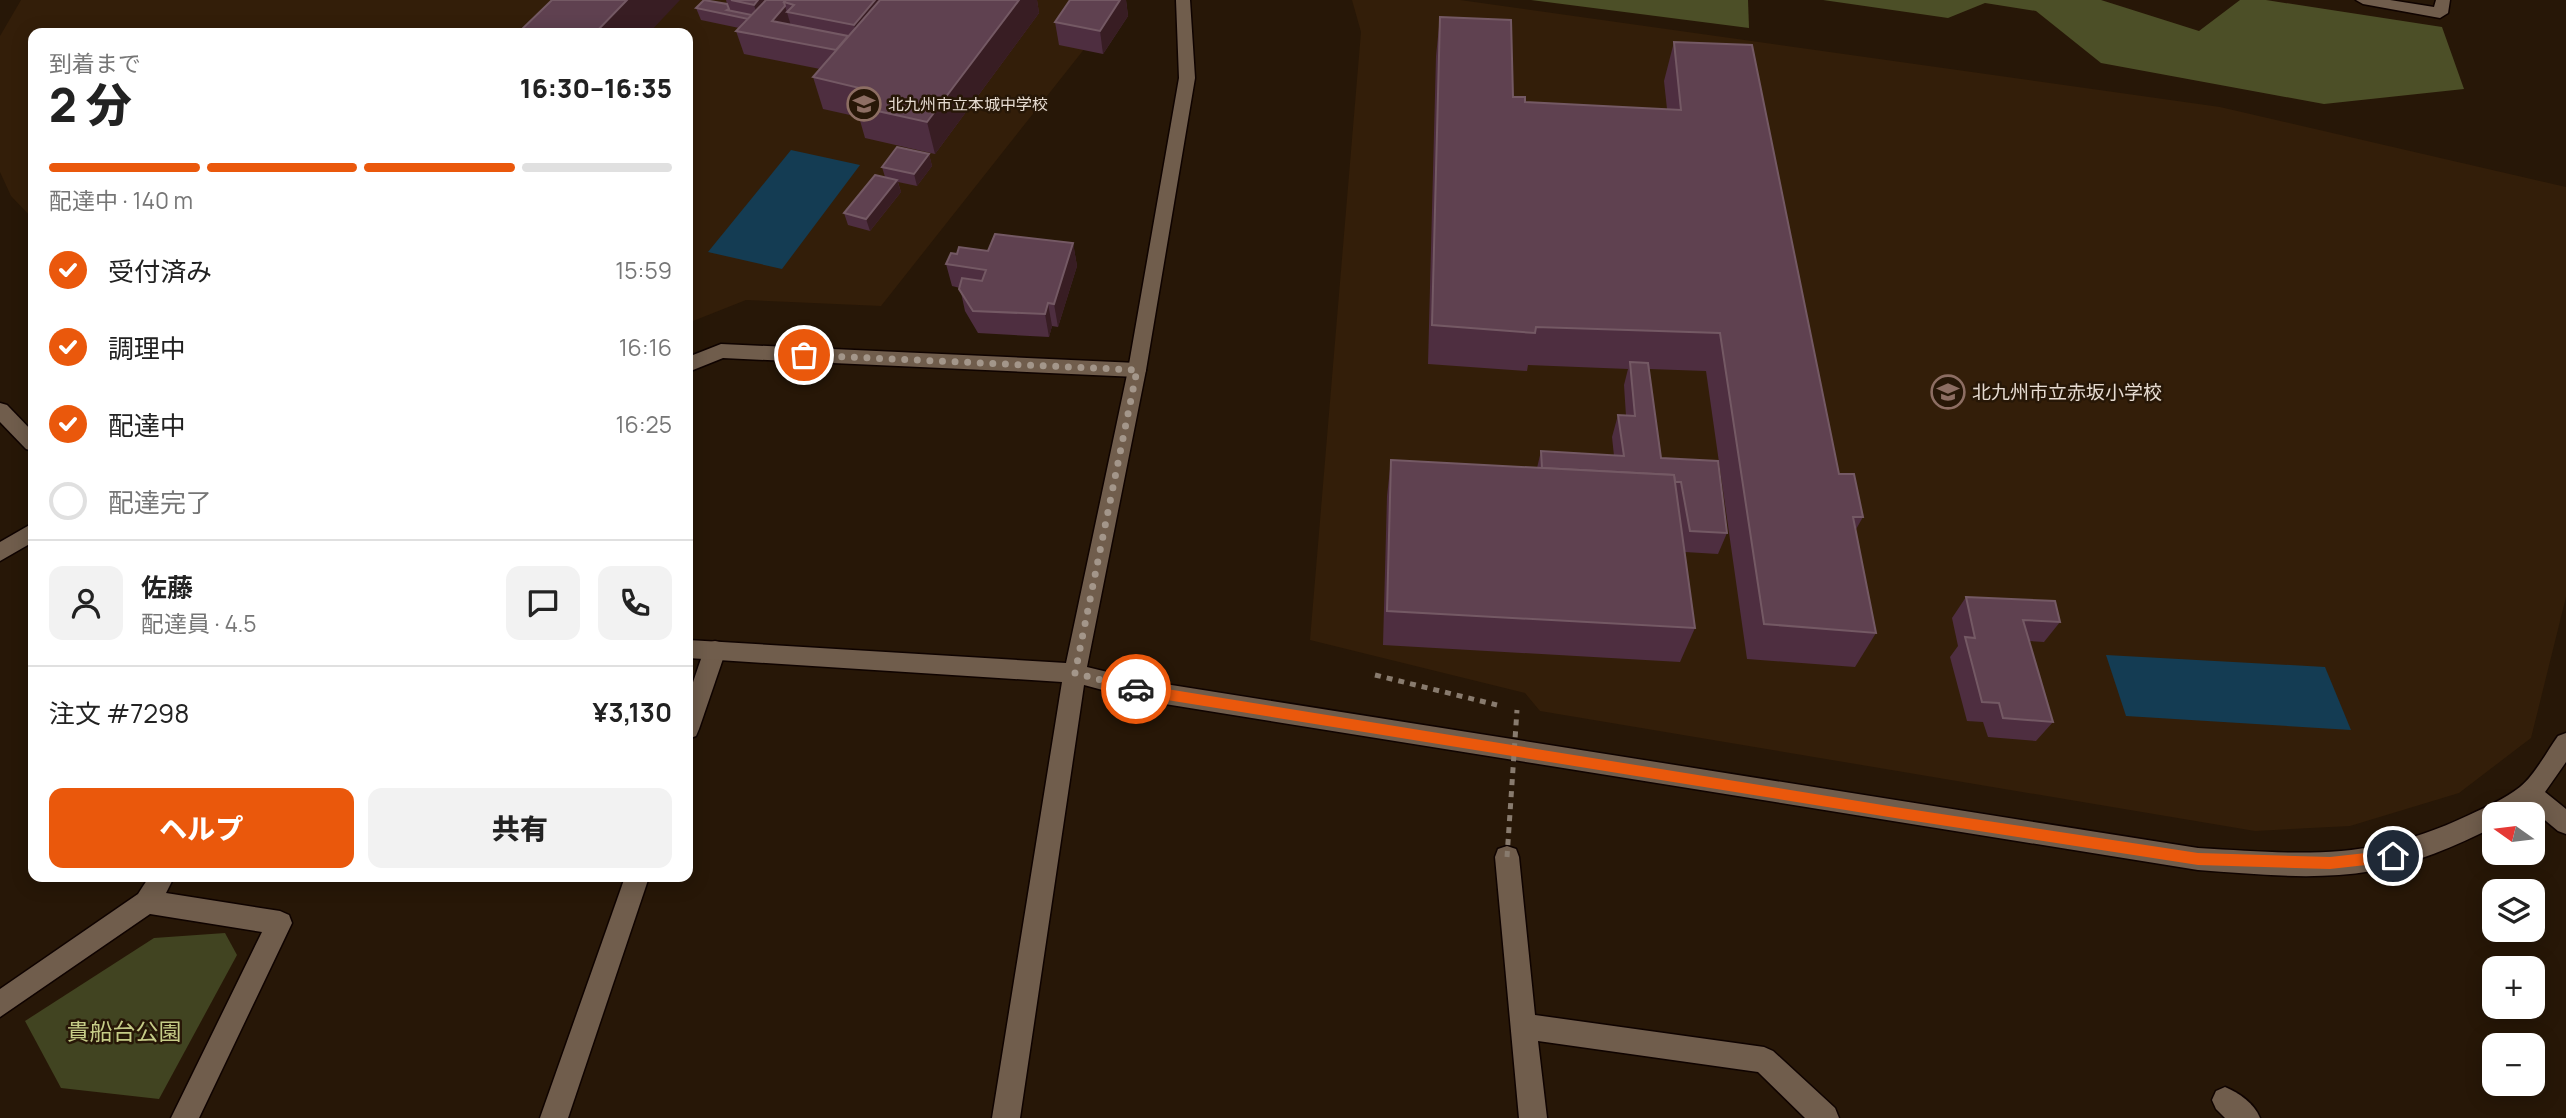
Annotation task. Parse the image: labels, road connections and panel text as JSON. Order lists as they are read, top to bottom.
{
  "parks": ["貴船台公園"],
  "places": {
    "school or university": ["北九州市立本城中学校", "北九州市立赤坂小学校"]
  },
  "north": "left",
  "page": {
    "heading": ["2 分", "到着まで", "16:30–16:35"],
    "panel": [
      "佐藤",
      "配達員 · 4.5",
      "注文 #7298",
      "¥3,130"
    ],
    "bar": "配達中 · 140 m",
    "list": [
      ["受付済み", "15:59"],
      ["調理中", "16:16"],
      ["配達中", "16:25"],
      "配達完了"
    ],
    "buttons": ["ヘルプ", "共有"],
    "map_buttons": ["+", "−"]
  }
}
